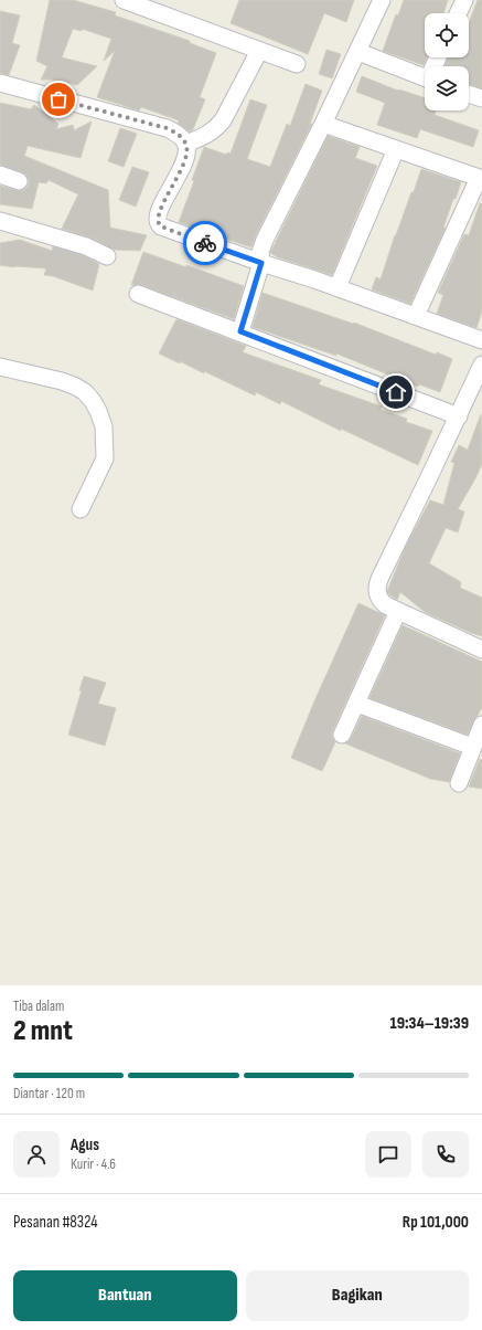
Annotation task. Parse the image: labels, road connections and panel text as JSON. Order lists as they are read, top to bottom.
{
  "page": {
    "heading": ["2 mnt", "Tiba dalam", "19:34–19:39"],
    "panel": [
      "Agus",
      "Kurir · 4.6",
      "Pesanan #8324",
      "Rp 101,000"
    ],
    "bar": "Diantar · 120 m",
    "buttons": ["Bantuan", "Bagikan"]
  }
}
